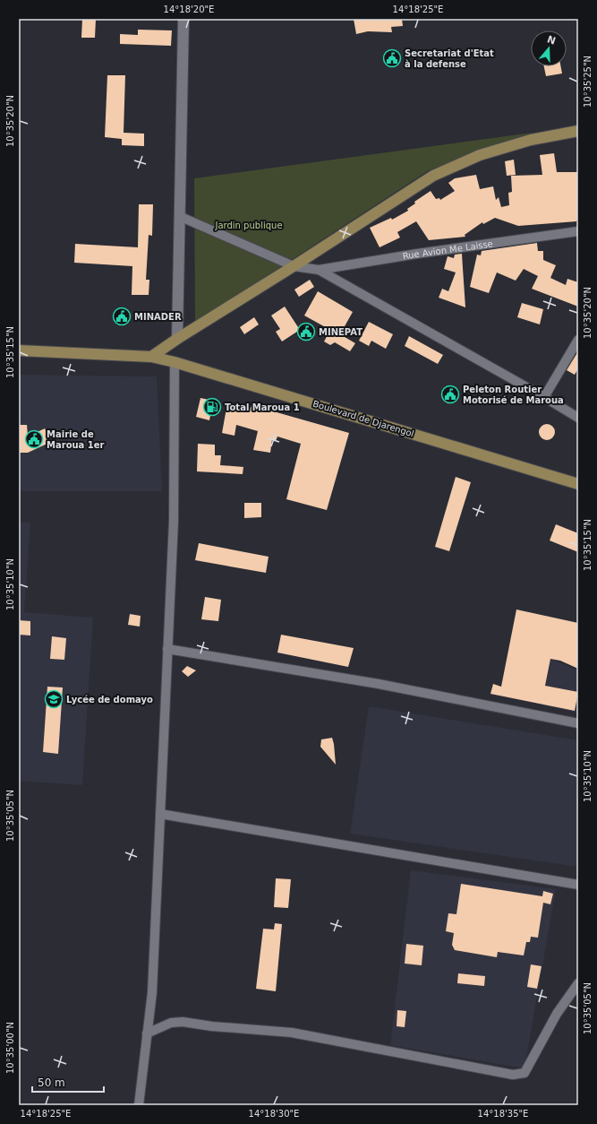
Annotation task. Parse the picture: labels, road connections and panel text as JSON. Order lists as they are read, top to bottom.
{
  "streets": {
    "main road": ["Boulevard de Djarengol"],
    "street": ["Rue Avion Me Laisse"]
  },
  "parks": ["Jardin publique"],
  "places": {
    "public building": [
      "Secretariat d'Etat à la defense",
      "MINADER",
      "MINEPAT",
      "Peleton Routier Motorisé de Maroua",
      "Mairie de Maroua 1er"
    ],
    "fuel station": ["Total Maroua 1"],
    "school or university": ["Lycée de domayo"]
  },
  "scale_bar": "50 m",
  "north": "top",
  "coordinates": [
    "14°18'20\"E",
    "14°18'25\"E",
    "10°35'25\"N",
    "10°35'20\"N",
    "10°35'15\"N",
    "10°35'10\"N",
    "10°35'05\"N",
    "10°35'00\"N",
    "14°18'30\"E",
    "14°18'35\"E"
  ]
}
